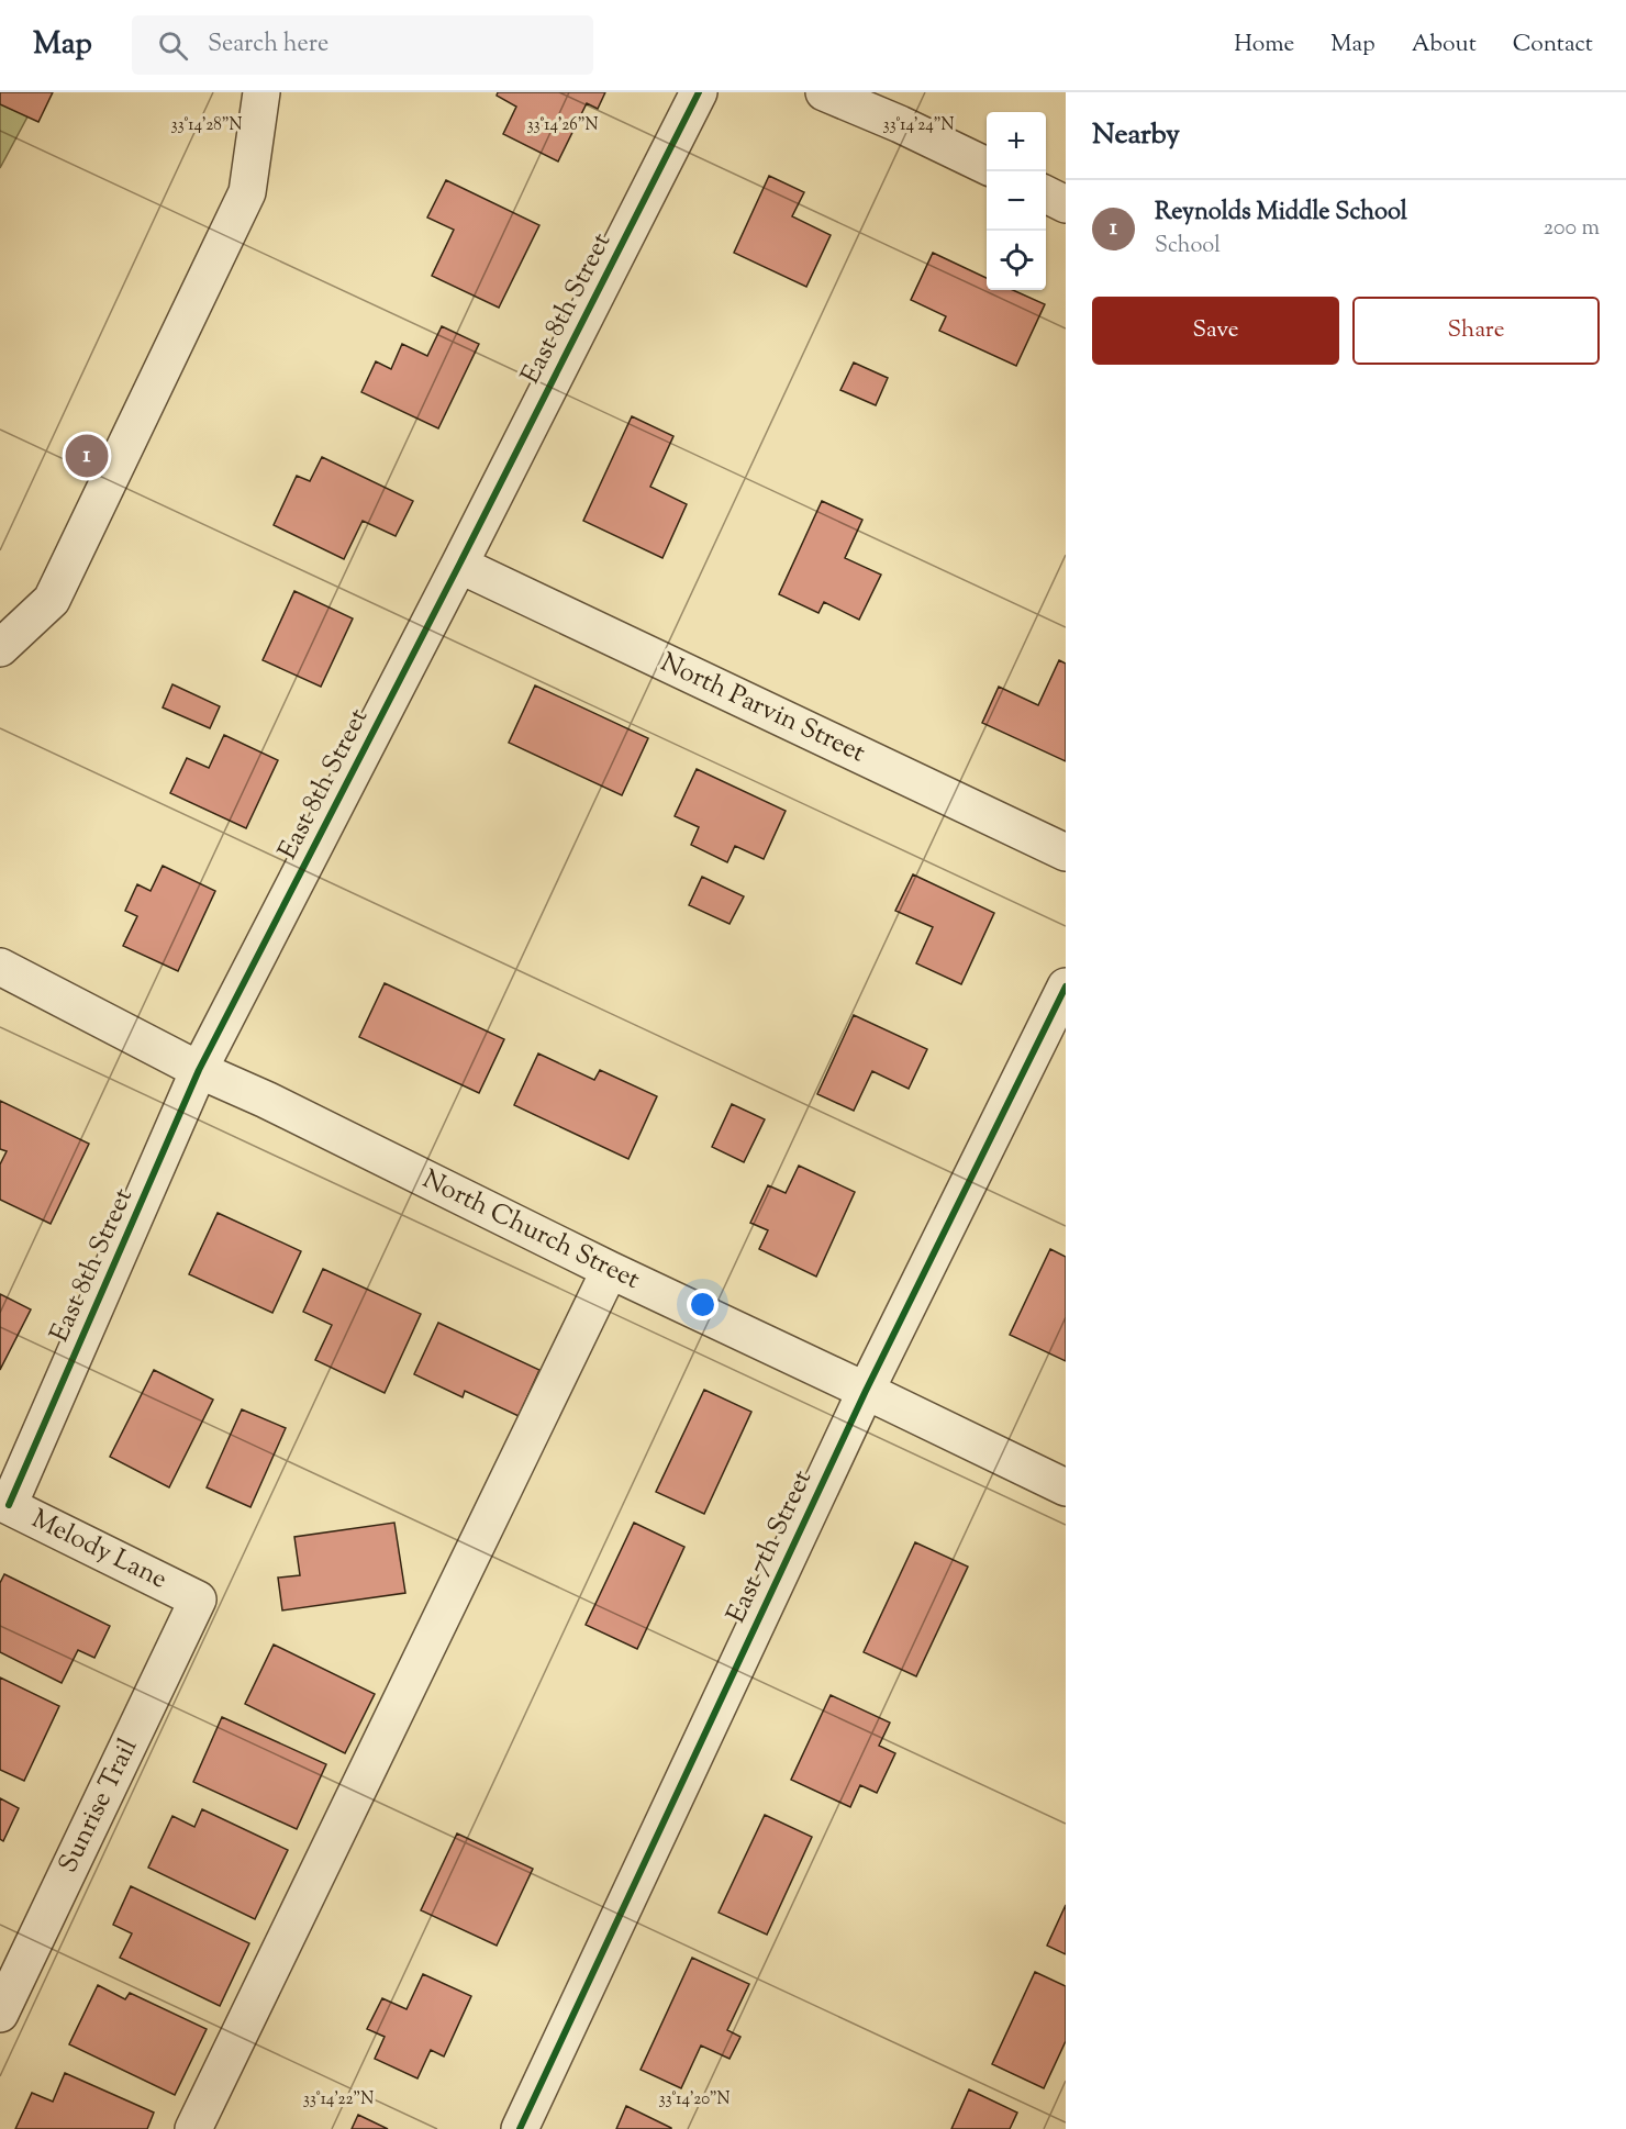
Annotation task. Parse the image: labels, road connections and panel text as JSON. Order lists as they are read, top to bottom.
{
  "streets": {
    "street": [
      "East 8th Street",
      "North Parvin Street",
      "North Church Street",
      "East 7th Street",
      "Melody Lane",
      "Sunrise Trail"
    ]
  },
  "crossings": [
    ["East 8th Street", "North Parvin Street"],
    ["East 8th Street", "North Church Street"],
    ["East 8th Street", "Melody Lane"],
    ["North Church Street", "East 7th Street"],
    ["Melody Lane", "Sunrise Trail"]
  ],
  "page": {
    "header": "Map",
    "search": "Search here",
    "nav": [
      "Home",
      "Map",
      "About",
      "Contact"
    ],
    "heading": "Nearby",
    "map_buttons": ["+", "−"],
    "list": [
      {
        "mark": "1",
        "name": "Reynolds Middle School",
        "note": "School",
        "value": "200 m"
      }
    ],
    "buttons": ["Save", "Share"],
    "pins": "1"
  },
  "coordinates": [
    "33°14'28\"N",
    "33°14'26\"N",
    "33°14'24\"N",
    "33°14'22\"N",
    "33°14'20\"N"
  ]
}
